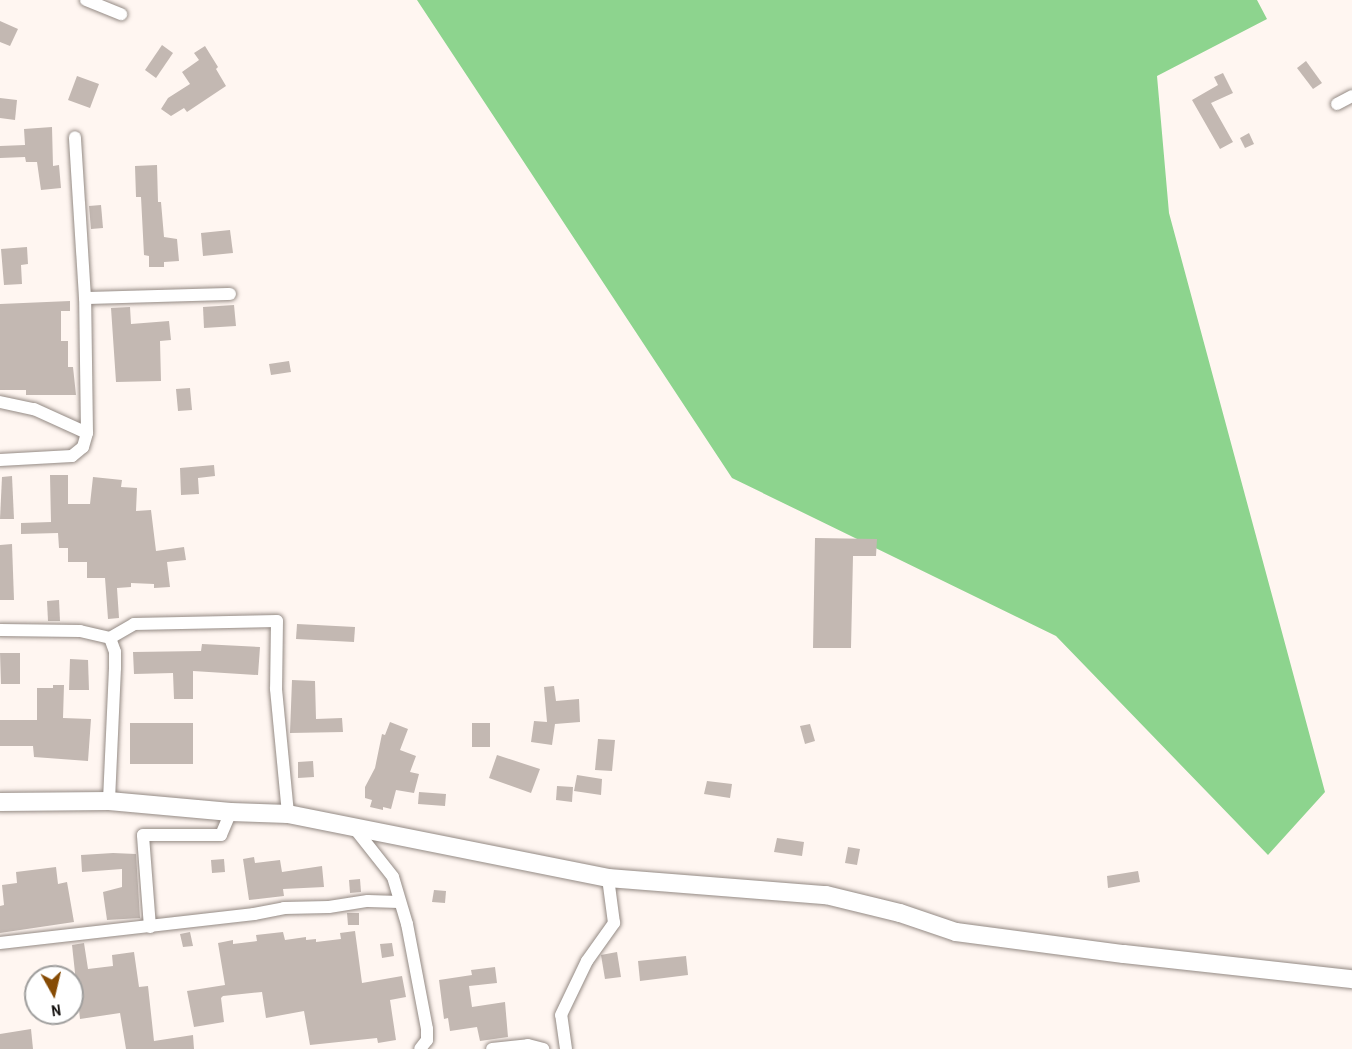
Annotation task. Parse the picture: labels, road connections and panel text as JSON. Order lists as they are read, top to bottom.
{
  "north": "bottom"
}
